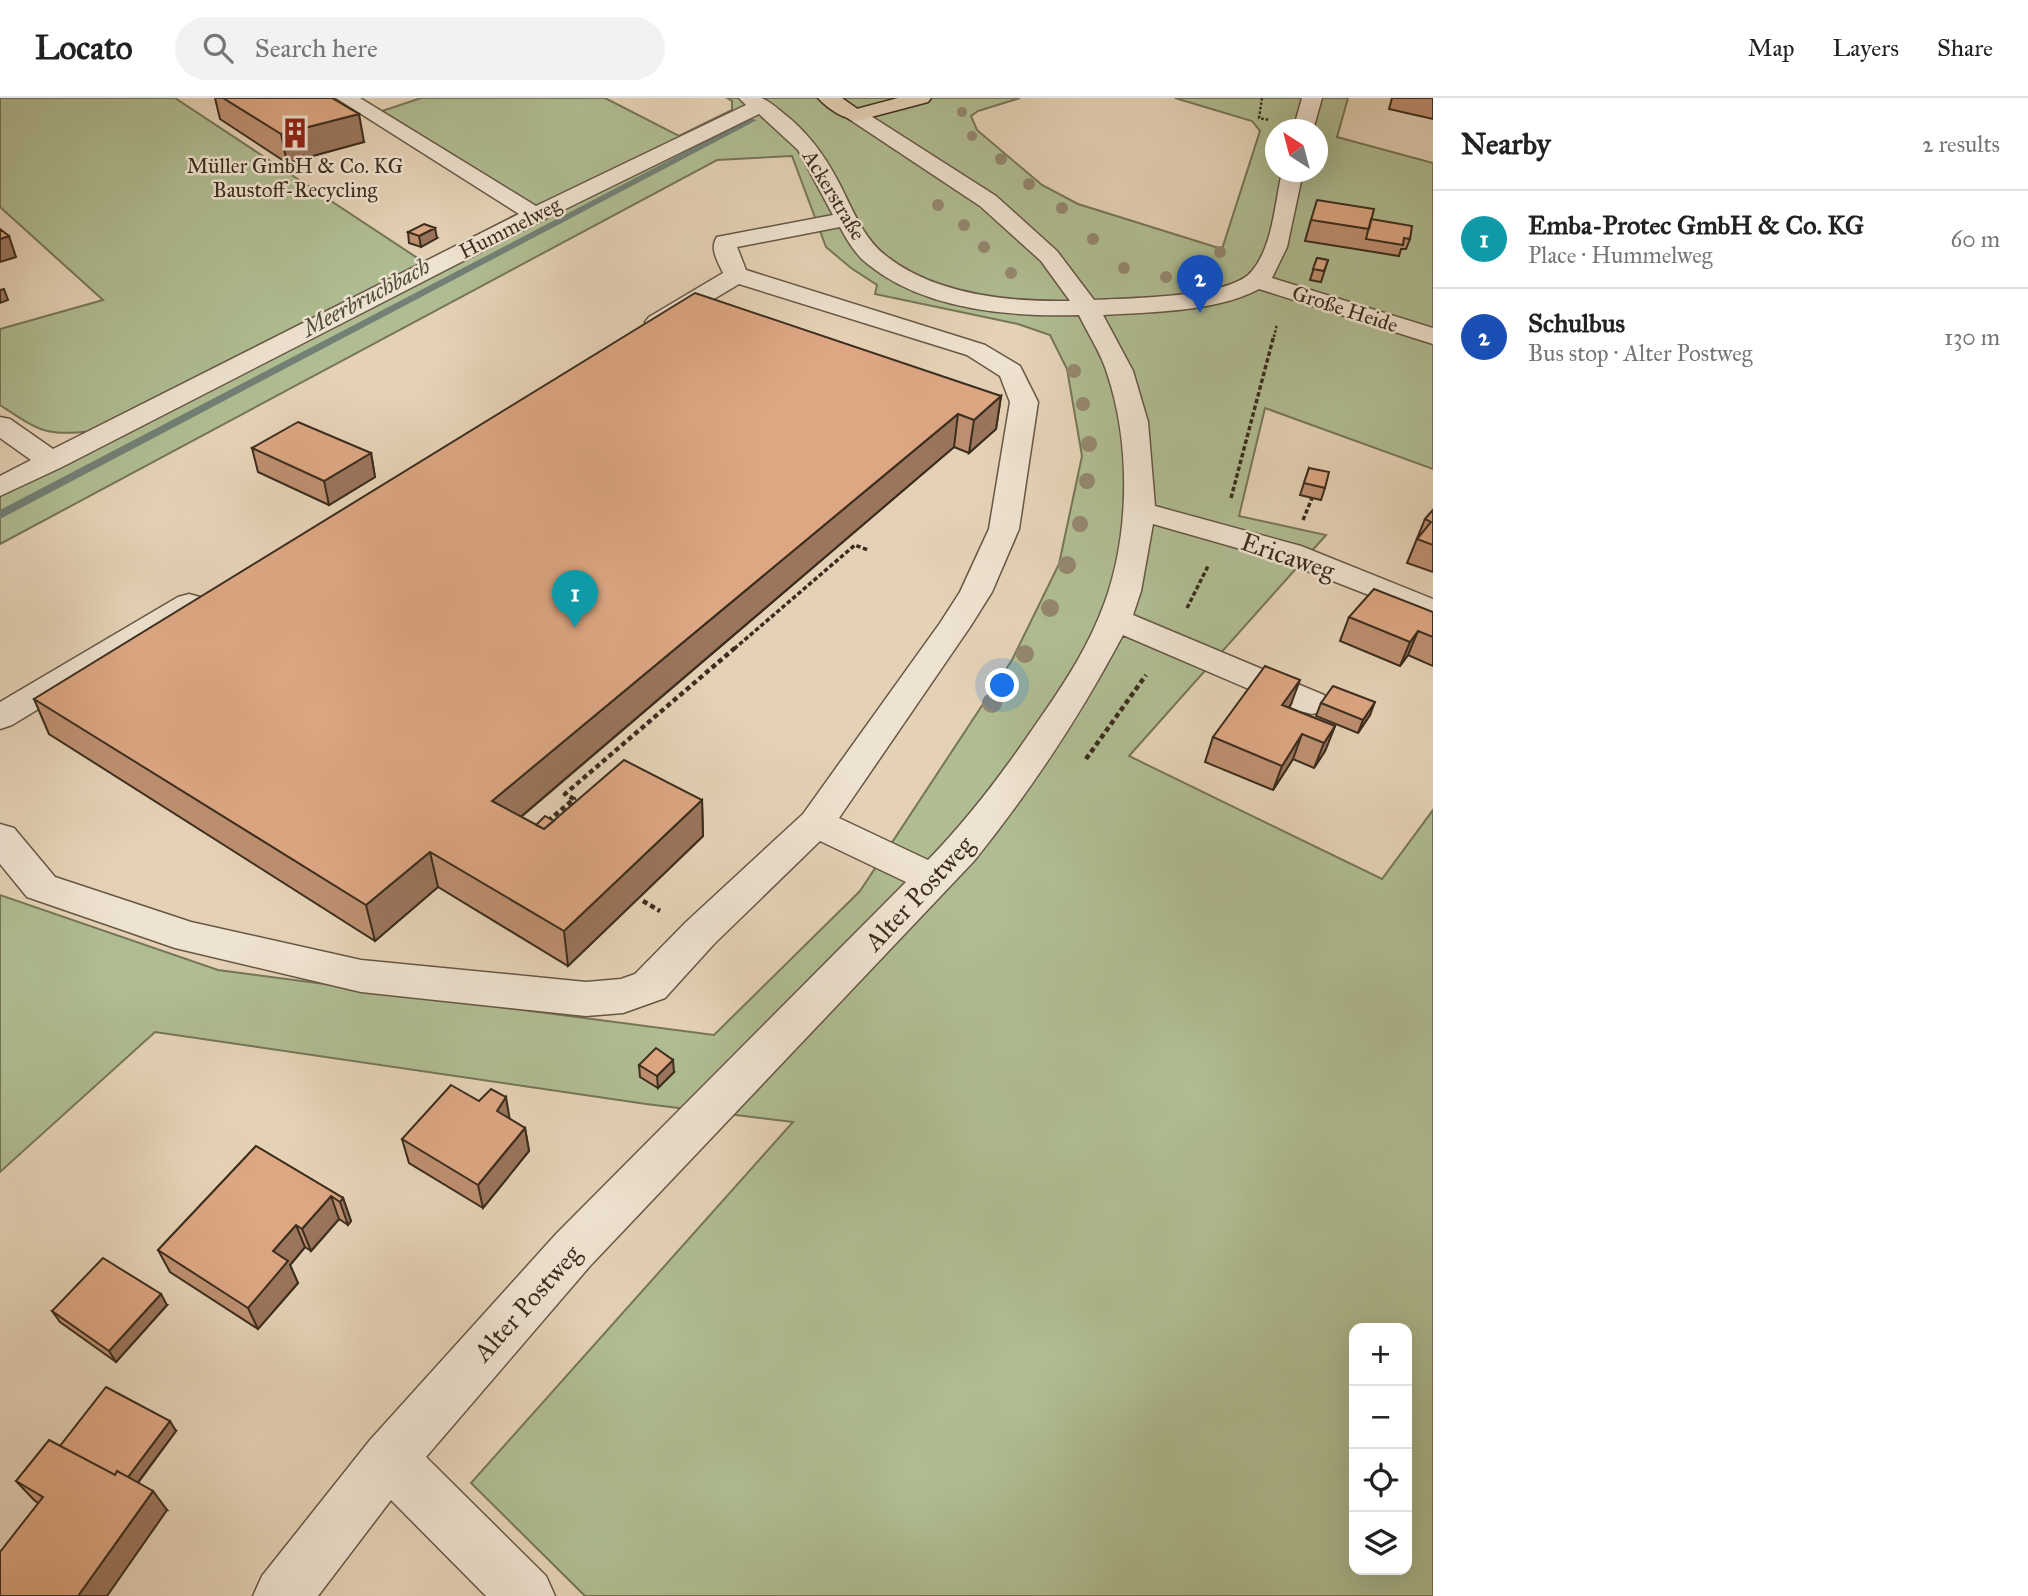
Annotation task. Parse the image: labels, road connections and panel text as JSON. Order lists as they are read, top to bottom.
{
  "streets": {
    "street": [
      "Ackerstraße",
      "Hummelweg",
      "Große Heide",
      "Ericaweg",
      "Alter Postweg"
    ]
  },
  "crossings": [
    ["Ackerstraße", "Hummelweg"],
    ["Ackerstraße", "Alter Postweg"],
    ["Ericaweg", "Alter Postweg"]
  ],
  "water": ["Meerbruchbach"],
  "places": {
    "building": ["Müller GmbH & Co. KG Baustoff-Recycling"]
  },
  "north": "top left",
  "page": {
    "header": "Locato",
    "search": "Search here",
    "nav": ["Map", "Layers", "Share"],
    "heading": ["Nearby", "2 results"],
    "list": [
      {
        "mark": "1",
        "name": "Emba-Protec GmbH & Co. KG",
        "note": "Place · Hummelweg",
        "value": "60 m"
      },
      {
        "mark": "2",
        "name": "Schulbus",
        "note": "Bus stop · Alter Postweg",
        "value": "130 m"
      }
    ],
    "pins": ["2", "1"],
    "map_buttons": ["+", "−"]
  }
}
